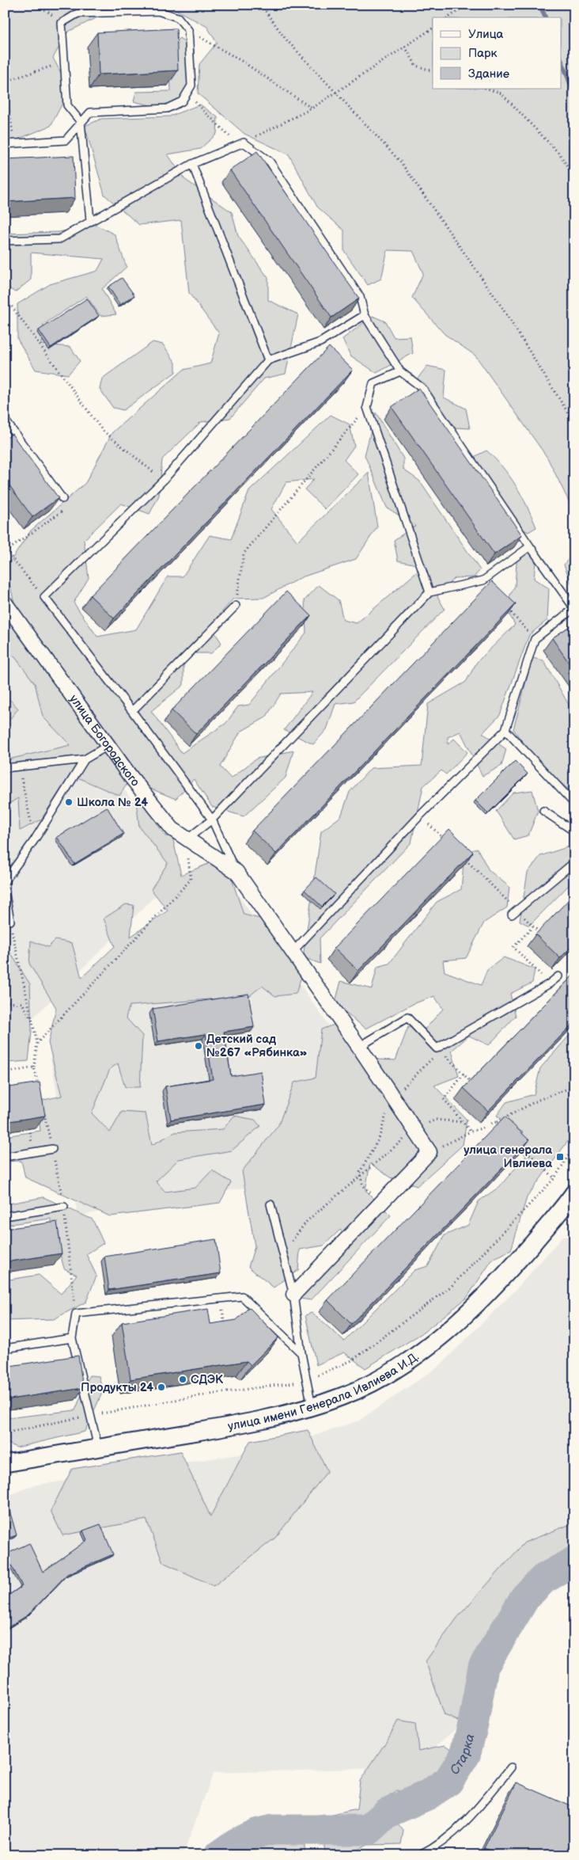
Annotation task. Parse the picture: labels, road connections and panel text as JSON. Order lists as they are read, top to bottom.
{
  "streets": {
    "street": ["улица Богородского", "улица имени Генерала Ивлиева И.Д."]
  },
  "water": ["Старка"],
  "places": {
    "other": [
      "Школа № 24",
      "Детский сад №267 «Рябинка»",
      "СДЭК",
      "Продукты 24"
    ],
    "transit": ["улица генерала Ивлиева"]
  },
  "legend": ["Улица", "Парк", "Здание"]
}
